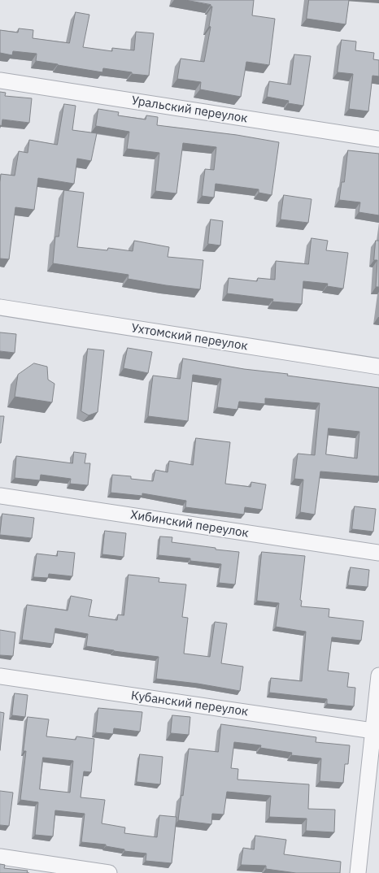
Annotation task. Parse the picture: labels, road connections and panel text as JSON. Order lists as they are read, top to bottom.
{
  "streets": {
    "street": [
      "Уральский переулок",
      "Ухтомский переулок",
      "Хибинский переулок",
      "Кубанский переулок"
    ]
  }
}
